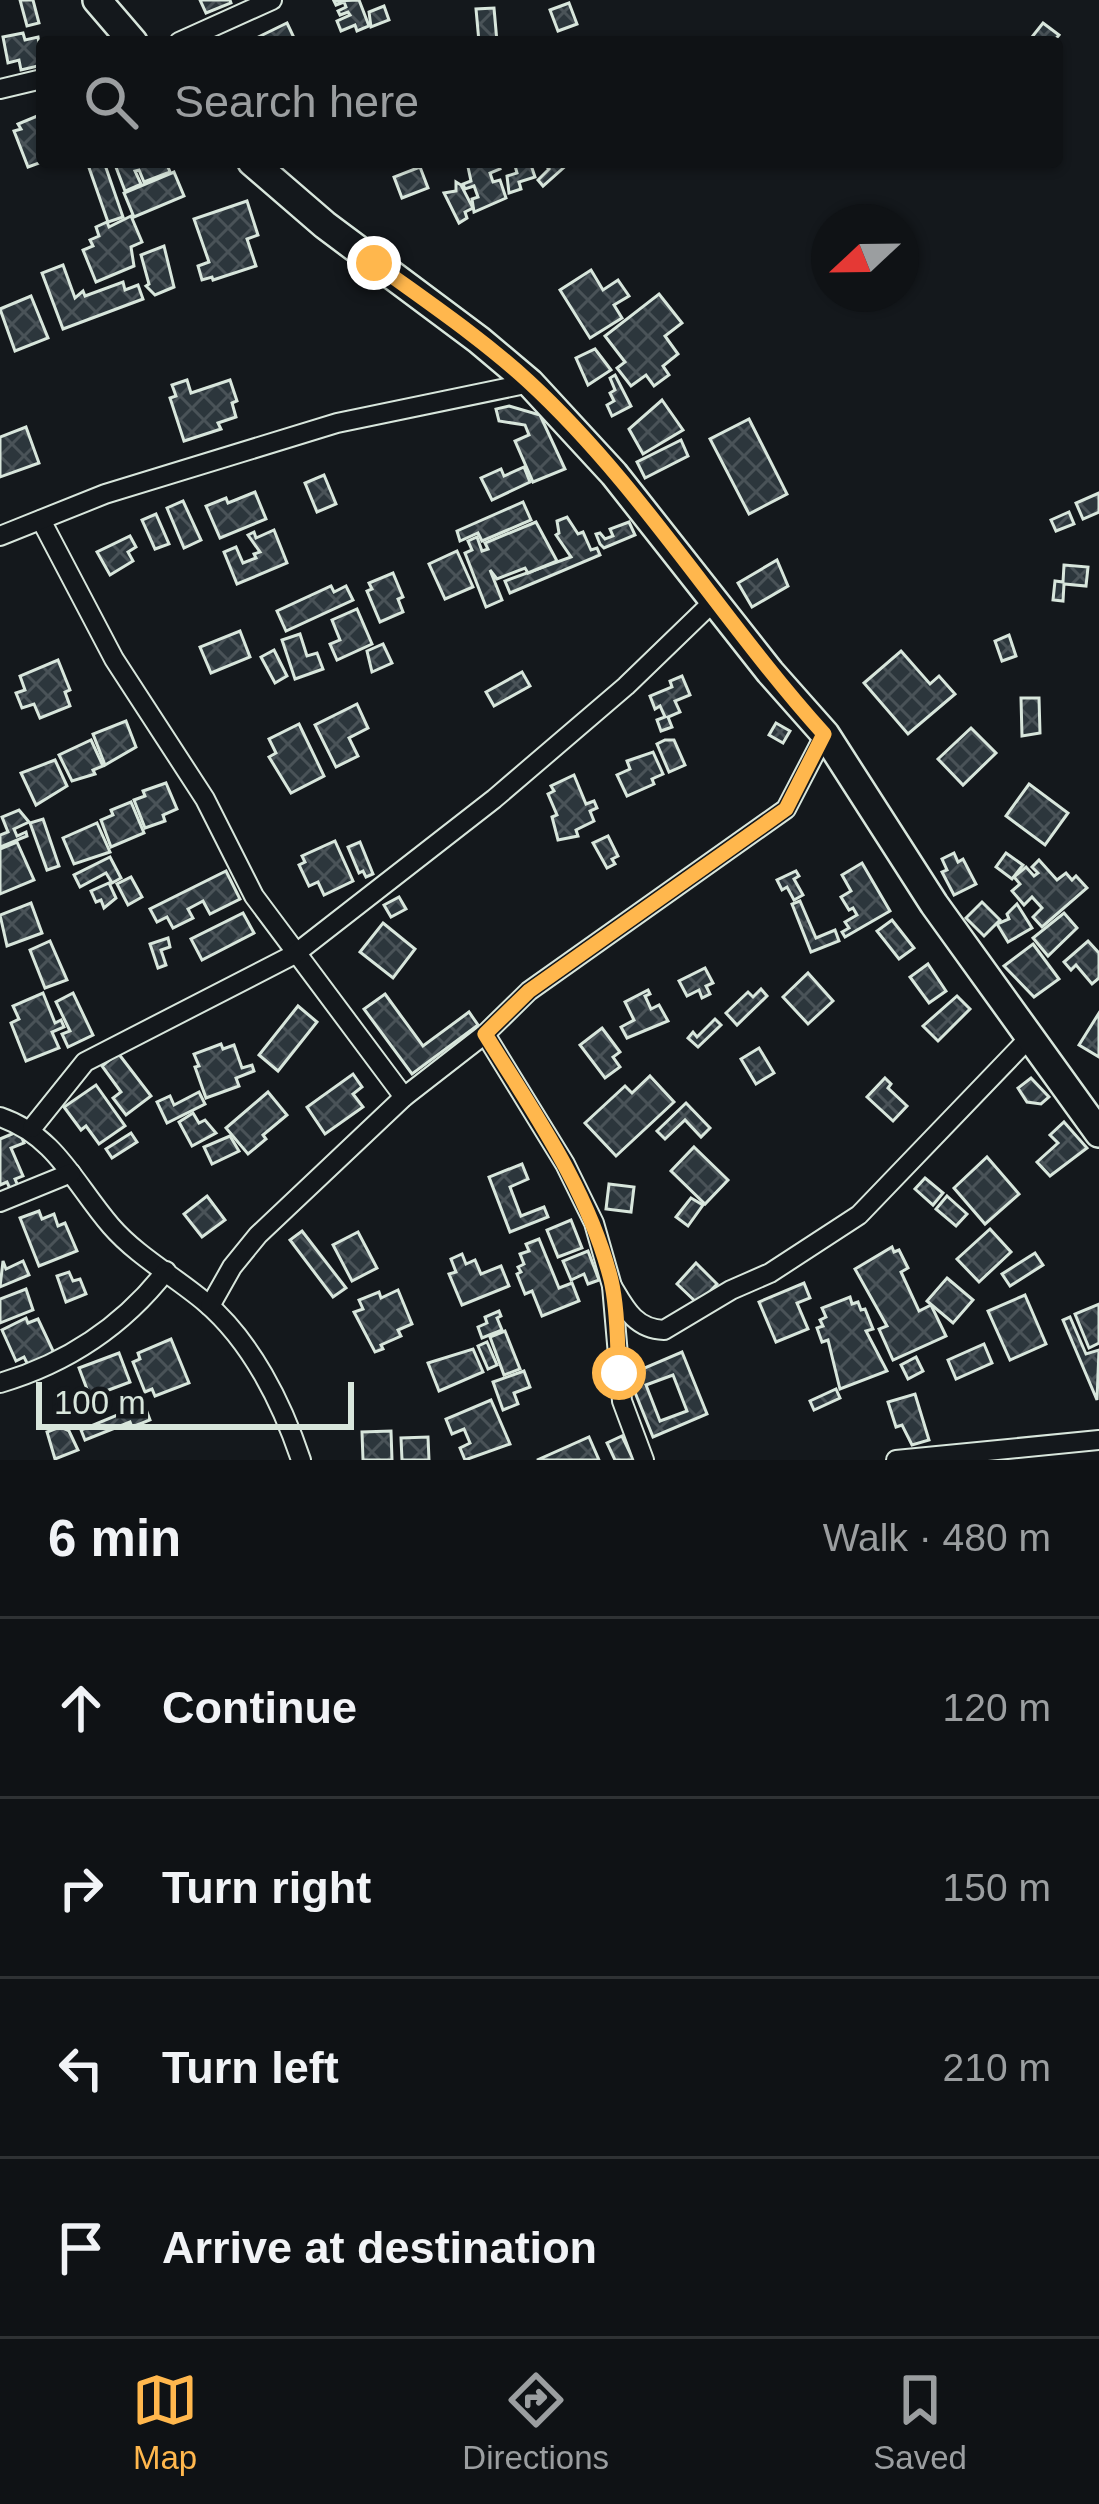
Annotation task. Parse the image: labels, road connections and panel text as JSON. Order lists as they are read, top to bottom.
{
  "scale_bar": "100 m",
  "north": "left",
  "page": {
    "search": "Search here",
    "scale": "100 m",
    "heading": ["6 min", "Walk · 480 m"],
    "list": [
      ["Continue", "120 m"],
      ["Turn right", "150 m"],
      ["Turn left", "210 m"],
      "Arrive at destination"
    ],
    "nav": ["Map", "Directions", "Saved"]
  }
}
